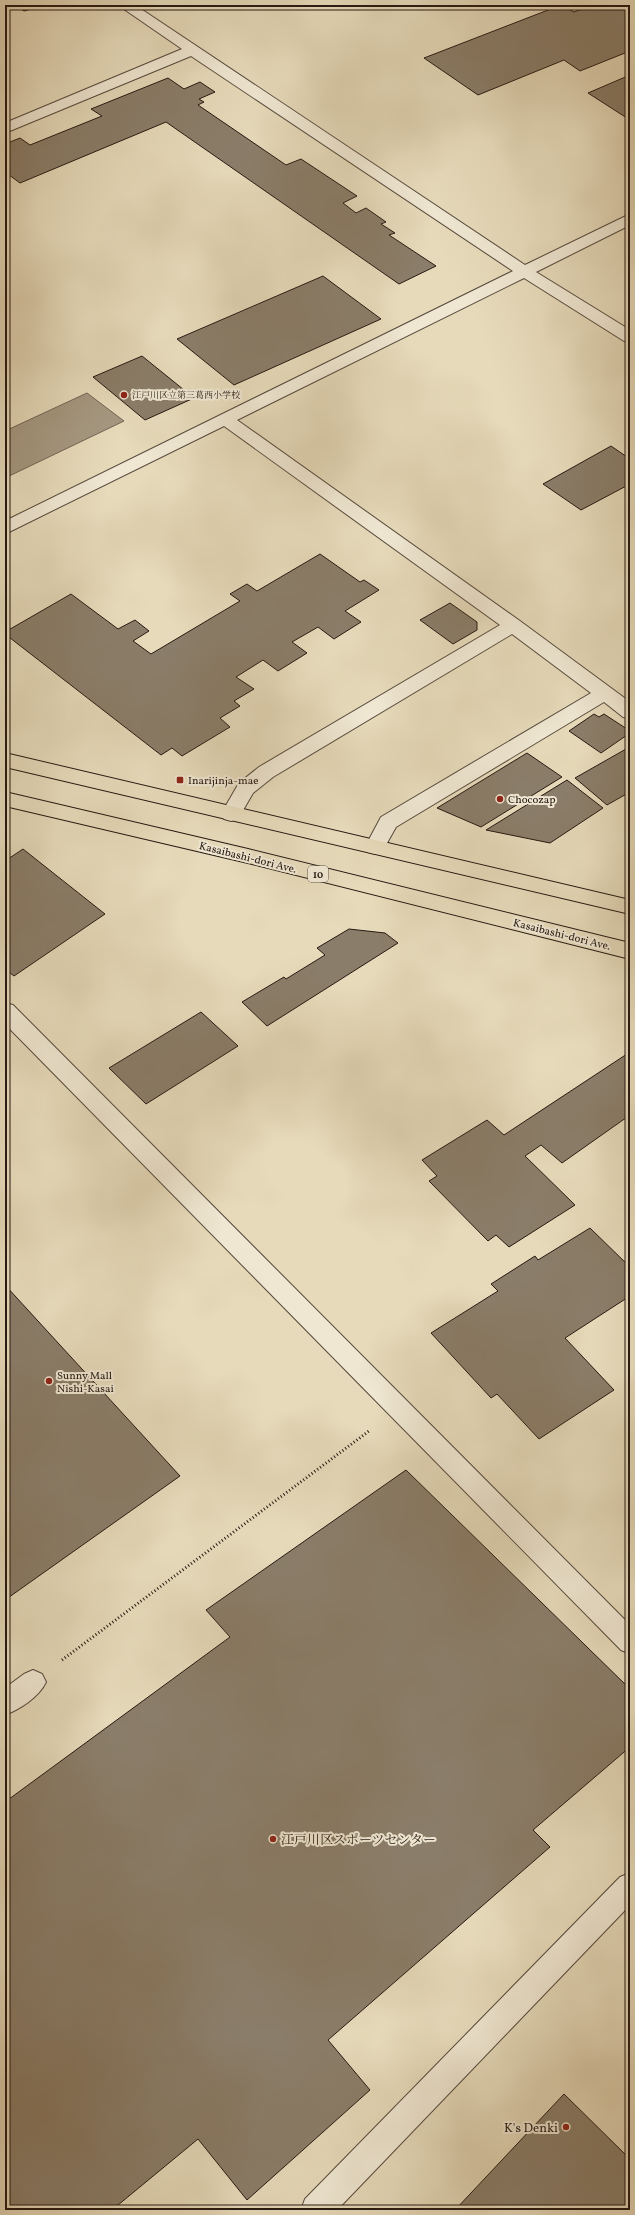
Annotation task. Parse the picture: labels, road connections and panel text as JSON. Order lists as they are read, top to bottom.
{
  "streets": {
    "main road": ["Kasaibashi-dori Ave.", "10"]
  },
  "places": {
    "other": [
      "江戸川区立第三葛西小学校",
      "Chocozap",
      "Sunny Mall Nishi-Kasai",
      "江戸川区スポーツセンター",
      "K's Denki"
    ],
    "transit": ["Inarijinja-mae"]
  }
}
